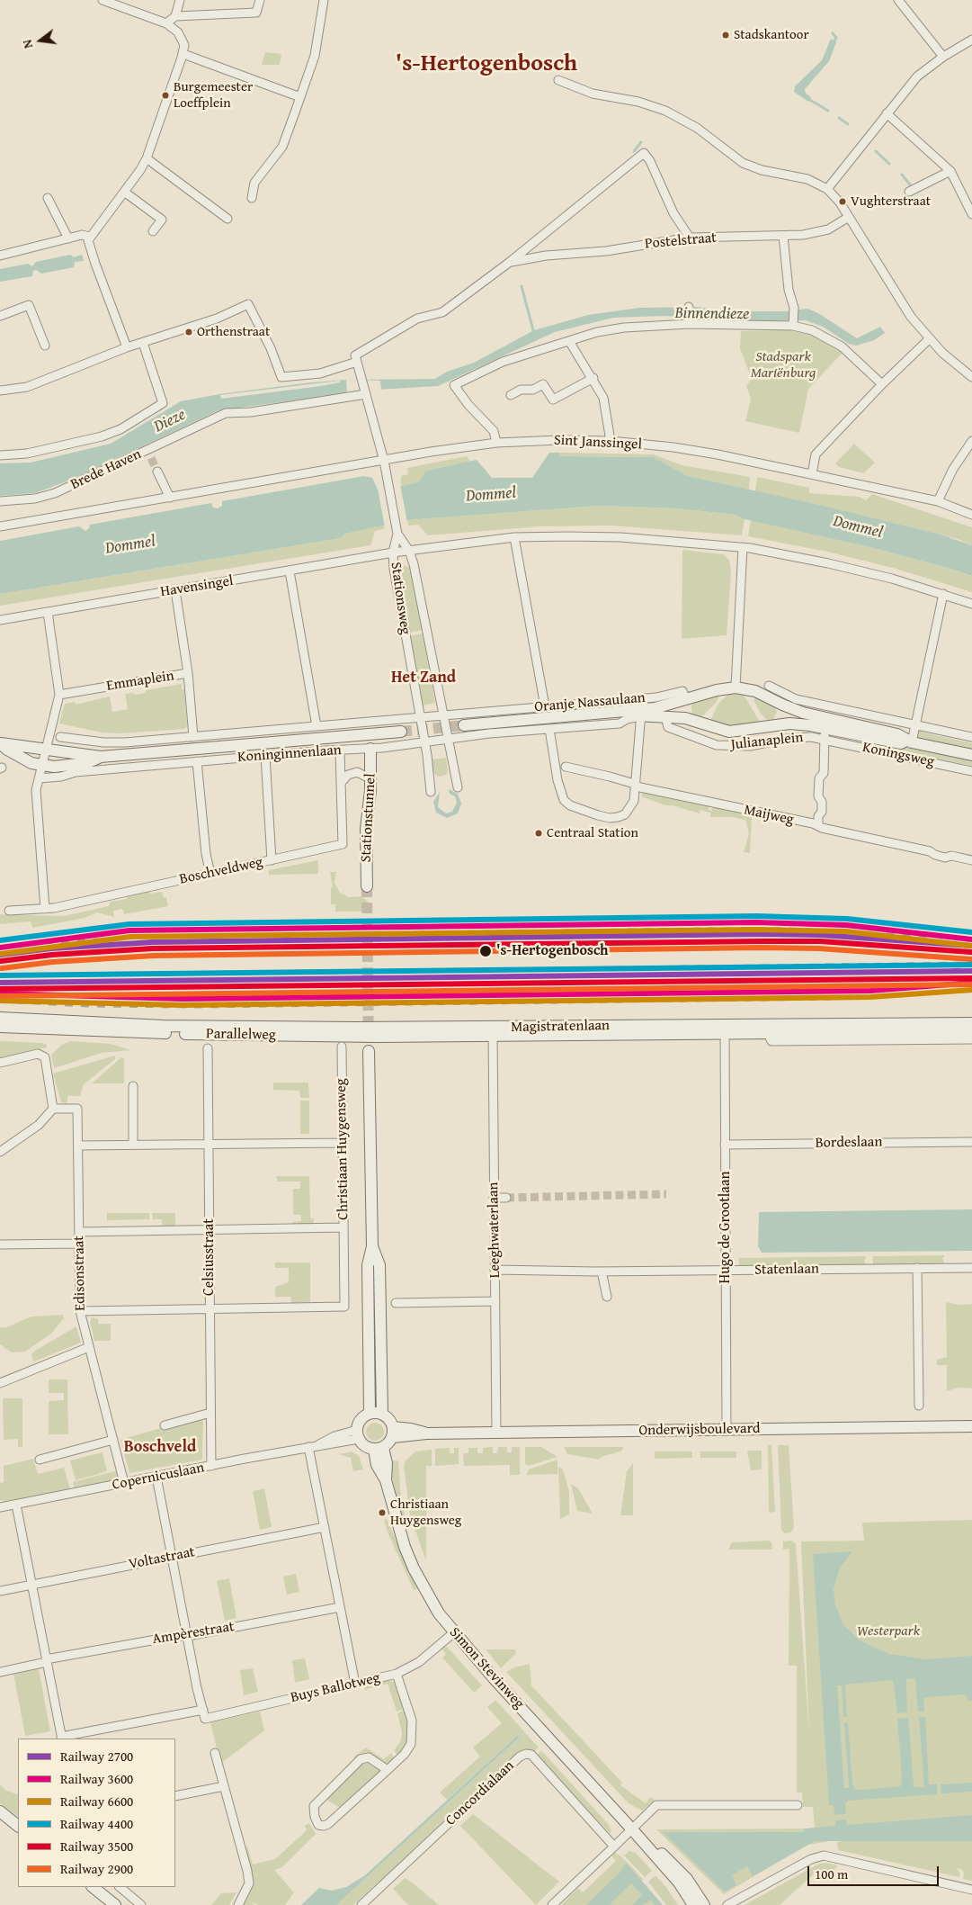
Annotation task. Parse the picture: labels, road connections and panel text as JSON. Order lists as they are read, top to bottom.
{
  "streets": {
    "street": [
      "Postelstraat",
      "Sint Janssingel",
      "Brede Haven",
      "Havensingel",
      "Stationsweg",
      "Emmaplein",
      "Oranje Nassaulaan",
      "Julianaplein",
      "Koninginnenlaan",
      "Koningsweg",
      "Maijweg",
      "Stationstunnel",
      "Boschveldweg",
      "Magistratenlaan",
      "Parallelweg",
      "Bordeslaan",
      "Christiaan Huygensweg",
      "Hugo de Grootlaan",
      "Leeghwaterlaan",
      "Celsiusstraat",
      "Statenlaan",
      "Edisonstraat",
      "Onderwijsboulevard",
      "Copernicuslaan",
      "Voltastraat",
      "Ampèrestraat",
      "Simon Stevinweg",
      "Buys Ballotweg",
      "Concordialaan"
    ]
  },
  "crossings": [
    ["Havensingel", "Stationsweg"],
    ["Stationsweg", "Oranje Nassaulaan"],
    ["Stationsweg", "Koninginnenlaan"],
    ["Emmaplein", "Koninginnenlaan"],
    ["Oranje Nassaulaan", "Julianaplein"],
    ["Oranje Nassaulaan", "Koninginnenlaan"],
    ["Julianaplein", "Koningsweg"],
    ["Koninginnenlaan", "Stationstunnel"],
    ["Koninginnenlaan", "Boschveldweg"],
    ["Magistratenlaan", "Parallelweg"],
    ["Magistratenlaan", "Hugo de Grootlaan"],
    ["Magistratenlaan", "Leeghwaterlaan"],
    ["Bordeslaan", "Hugo de Grootlaan"],
    ["Christiaan Huygensweg", "Celsiusstraat"],
    ["Christiaan Huygensweg", "Onderwijsboulevard"],
    ["Christiaan Huygensweg", "Copernicuslaan"],
    ["Christiaan Huygensweg", "Simon Stevinweg"],
    ["Hugo de Grootlaan", "Statenlaan"],
    ["Hugo de Grootlaan", "Onderwijsboulevard"],
    ["Leeghwaterlaan", "Statenlaan"],
    ["Leeghwaterlaan", "Onderwijsboulevard"],
    ["Celsiusstraat", "Copernicuslaan"],
    ["Edisonstraat", "Copernicuslaan"],
    ["Onderwijsboulevard", "Copernicuslaan"],
    ["Onderwijsboulevard", "Simon Stevinweg"],
    ["Copernicuslaan", "Simon Stevinweg"],
    ["Simon Stevinweg", "Buys Ballotweg"]
  ],
  "districts": ["'s-Hertogenbosch", "Het Zand", "Boschveld"],
  "water": ["Binnendieze", "Dieze", "Dommel"],
  "parks": ["Stadspark Mariënburg", "Westerpark"],
  "places": [
    "Stadskantoor",
    "Burgemeester Loeffplein",
    "Vughterstraat",
    "Orthenstraat",
    "Centraal Station",
    "'s-Hertogenbosch",
    "Christiaan Huygensweg"
  ],
  "lines": [
    "rail line 4400",
    "rail line 3600",
    "rail line 6600",
    "rail line 2700",
    "rail line 3500",
    "rail line 2900"
  ],
  "legend": [
    "Railway 2700",
    "Railway 3600",
    "Railway 6600",
    "Railway 4400",
    "Railway 3500",
    "Railway 2900"
  ],
  "scale_bar": "100 m",
  "north": "left"
}
